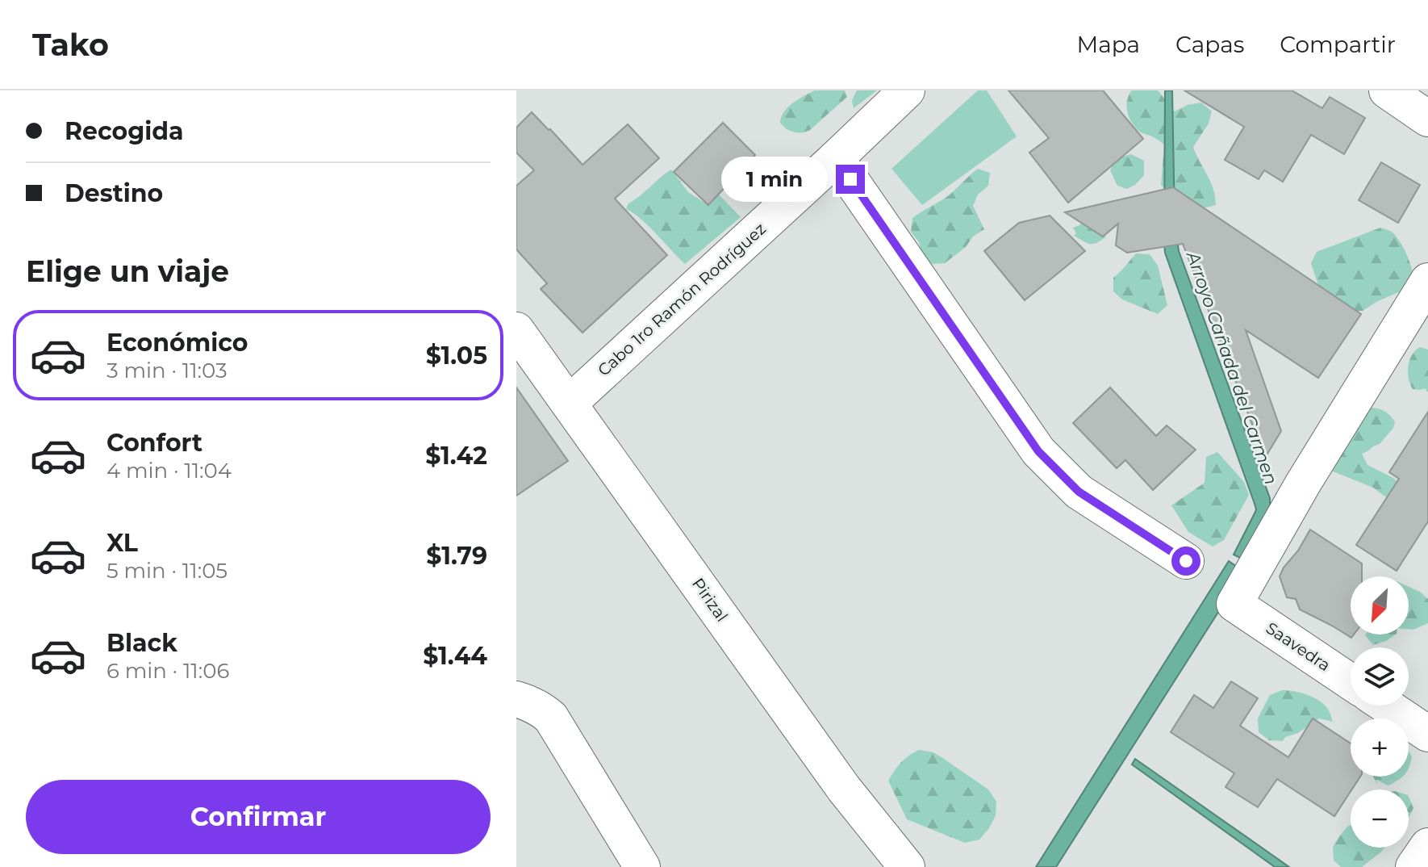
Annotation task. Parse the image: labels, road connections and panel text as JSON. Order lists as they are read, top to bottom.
{
  "streets": {
    "street": ["Cabo 1ro Ramón Rodríguez", "Pirizal", "Saavedra"]
  },
  "crossings": [
    ["Cabo 1ro Ramón Rodríguez", "Pirizal"]
  ],
  "water": ["Arroyo Cañada del Carmen"],
  "north": "bottom left",
  "page": {
    "header": "Tako",
    "nav": ["Mapa", "Capas", "Compartir"],
    "banner": ["Recogida", "Destino"],
    "bubble": "1 min",
    "heading": "Elige un viaje",
    "list": [
      {
        "name": "Económico",
        "note": "3 min · 11:03",
        "value": "$1.05"
      },
      {
        "name": "Confort",
        "note": "4 min · 11:04",
        "value": "$1.42"
      },
      {
        "name": "XL",
        "note": "5 min · 11:05",
        "value": "$1.79"
      },
      {
        "name": "Black",
        "note": "6 min · 11:06",
        "value": "$1.44"
      }
    ],
    "map_buttons": ["+", "−"],
    "buttons": "Confirmar"
  }
}
